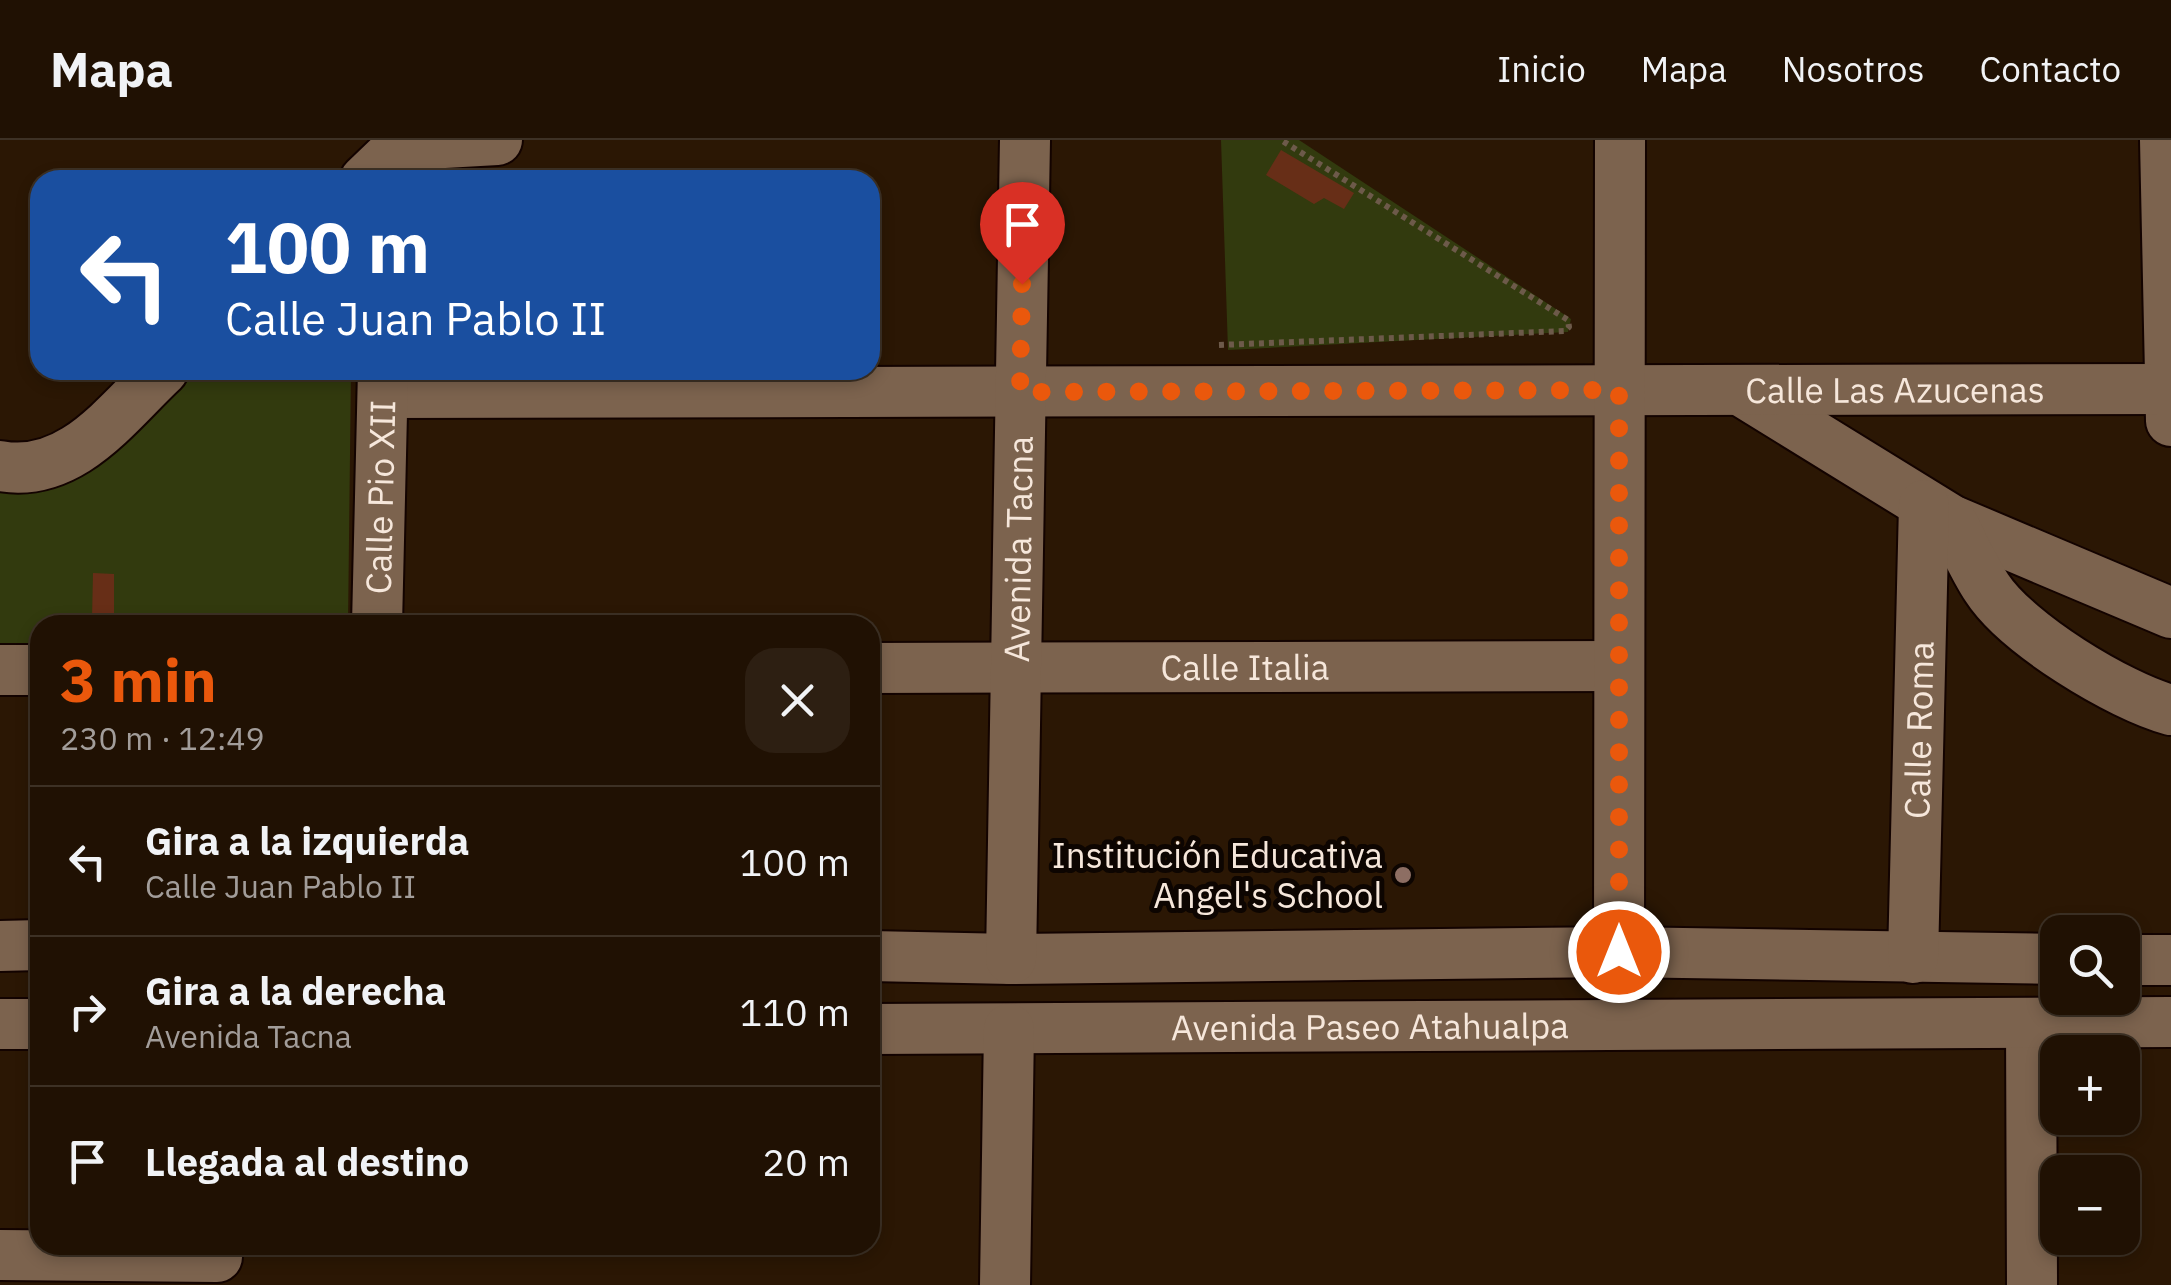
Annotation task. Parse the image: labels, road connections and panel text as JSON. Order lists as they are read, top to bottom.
{
  "streets": {
    "street": [
      "Calle Las Azucenas",
      "Calle Pio XII",
      "Avenida Tacna",
      "Calle Italia",
      "Calle Roma",
      "Avenida Paseo Atahualpa"
    ]
  },
  "crossings": [
    ["Calle Las Azucenas", "Calle Pio XII"],
    ["Calle Las Azucenas", "Avenida Tacna"],
    ["Avenida Tacna", "Calle Italia"],
    ["Avenida Tacna", "Avenida Paseo Atahualpa"],
    ["Calle Roma", "Avenida Paseo Atahualpa"]
  ],
  "places": ["Institución Educativa Angel's School"],
  "page": {
    "header": "Mapa",
    "nav": [
      "Inicio",
      "Mapa",
      "Nosotros",
      "Contacto"
    ],
    "turn": ["100 m", "Calle Juan Pablo II"],
    "heading": ["3 min", "230 m · 12:49"],
    "list": [
      {
        "name": "Gira a la izquierda",
        "note": "Calle Juan Pablo II",
        "value": "100 m"
      },
      {
        "name": "Gira a la derecha",
        "note": "Avenida Tacna",
        "value": "110 m"
      },
      {
        "name": "Llegada al destino",
        "value": "20 m"
      }
    ],
    "map_buttons": ["+", "−"]
  }
}
